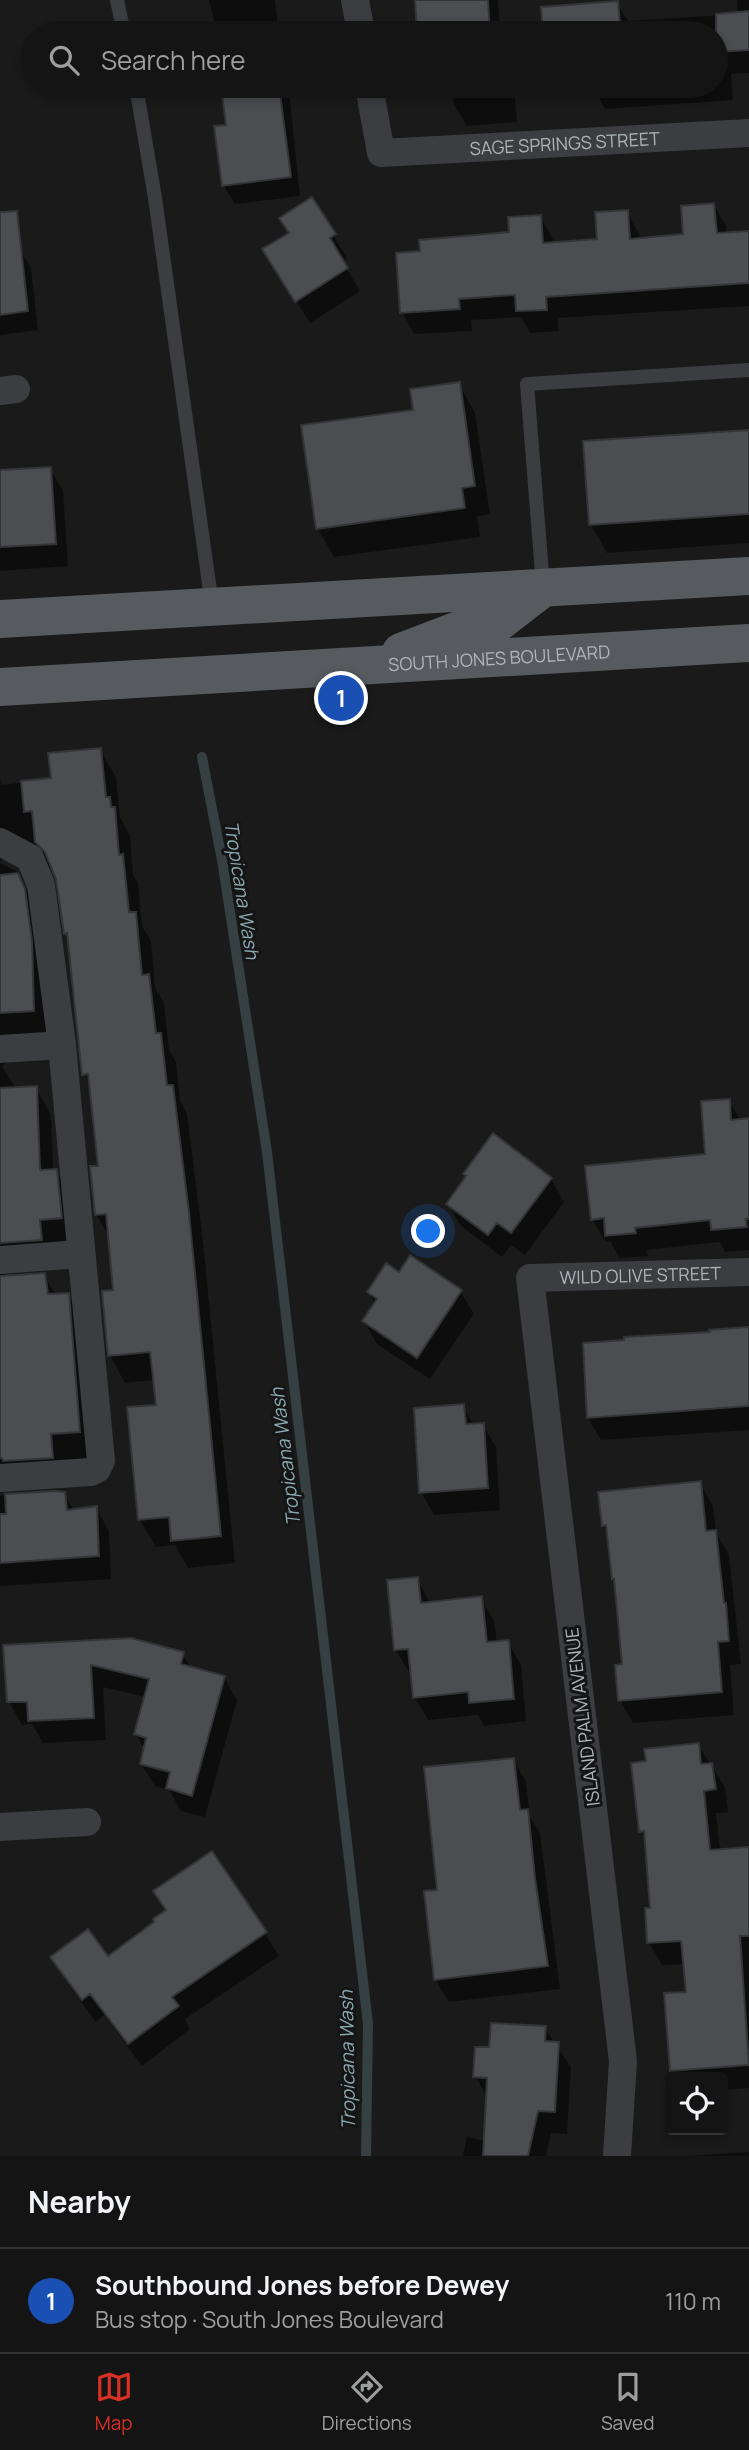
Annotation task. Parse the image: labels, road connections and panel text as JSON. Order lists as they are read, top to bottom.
{
  "streets": {
    "main road": ["SOUTH JONES BOULEVARD"],
    "street": ["SAGE SPRINGS STREET", "WILD OLIVE STREET", "ISLAND PALM AVENUE"]
  },
  "crossings": [
    ["WILD OLIVE STREET", "ISLAND PALM AVENUE"]
  ],
  "water": ["Tropicana Wash"],
  "page": {
    "search": "Search here",
    "pins": "1",
    "heading": "Nearby",
    "list": [
      {
        "mark": "1",
        "name": "Southbound Jones before Dewey",
        "note": "Bus stop · South Jones Boulevard",
        "value": "110 m"
      }
    ],
    "nav": ["Map", "Directions", "Saved"]
  }
}
